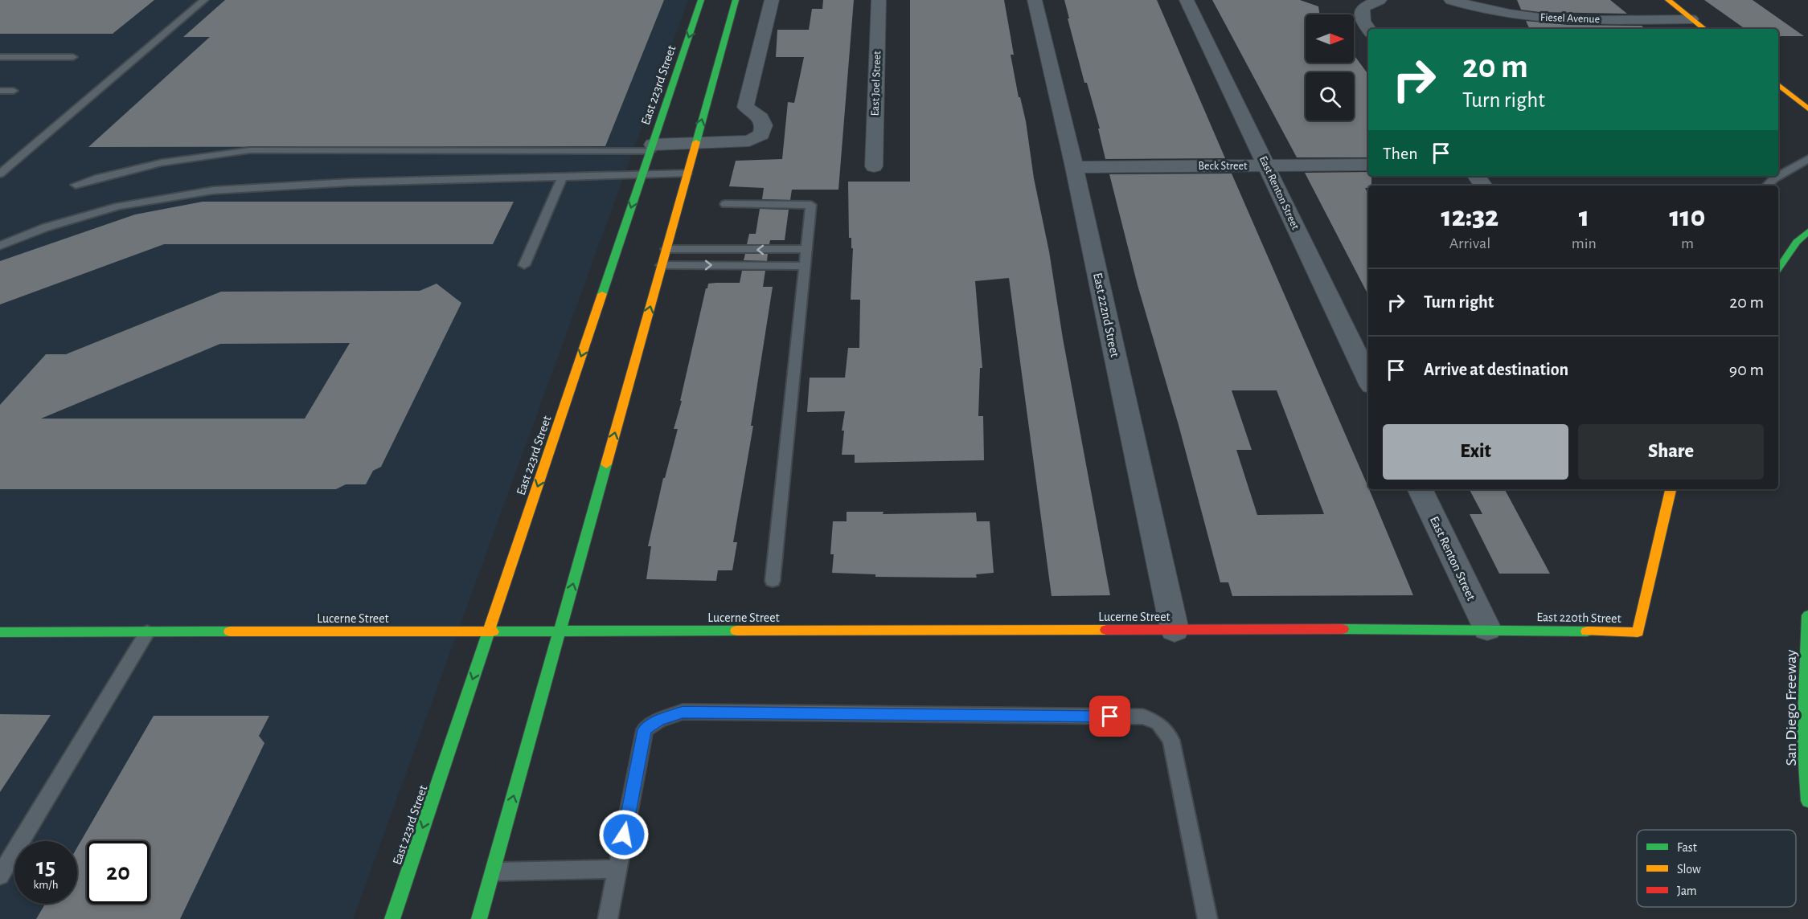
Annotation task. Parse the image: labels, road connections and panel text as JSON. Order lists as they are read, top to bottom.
{
  "streets": {
    "main road": [
      "East 223rd Street",
      "Lucerne Street",
      "East 220th Street",
      "San Diego Freeway"
    ],
    "street": [
      "Fiesel Avenue",
      "East Joel Street",
      "Beck Street",
      "East Renton Street",
      "East 222nd Street"
    ]
  },
  "crossings": [
    ["East 223rd Street", "Lucerne Street"],
    ["Beck Street", "East Renton Street"],
    ["Beck Street", "East 222nd Street"],
    ["East Renton Street", "Lucerne Street"],
    ["East Renton Street", "East 220th Street"],
    ["East 222nd Street", "Lucerne Street"],
    ["Lucerne Street", "East 220th Street"]
  ],
  "legend": ["Fast", "Slow", "Jam"],
  "north": "right",
  "page": {
    "turn": ["20 m", "Turn right"],
    "then": "Then",
    "eta": [
      "12:32",
      "Arrival",
      "1",
      "min",
      "110",
      "m"
    ],
    "list": [
      {
        "name": "Turn right",
        "value": "20 m"
      },
      {
        "name": "Arrive at destination",
        "value": "90 m"
      }
    ],
    "buttons": ["Exit", "Share"],
    "speed": "15 km/h",
    "limit": "20"
  }
}
